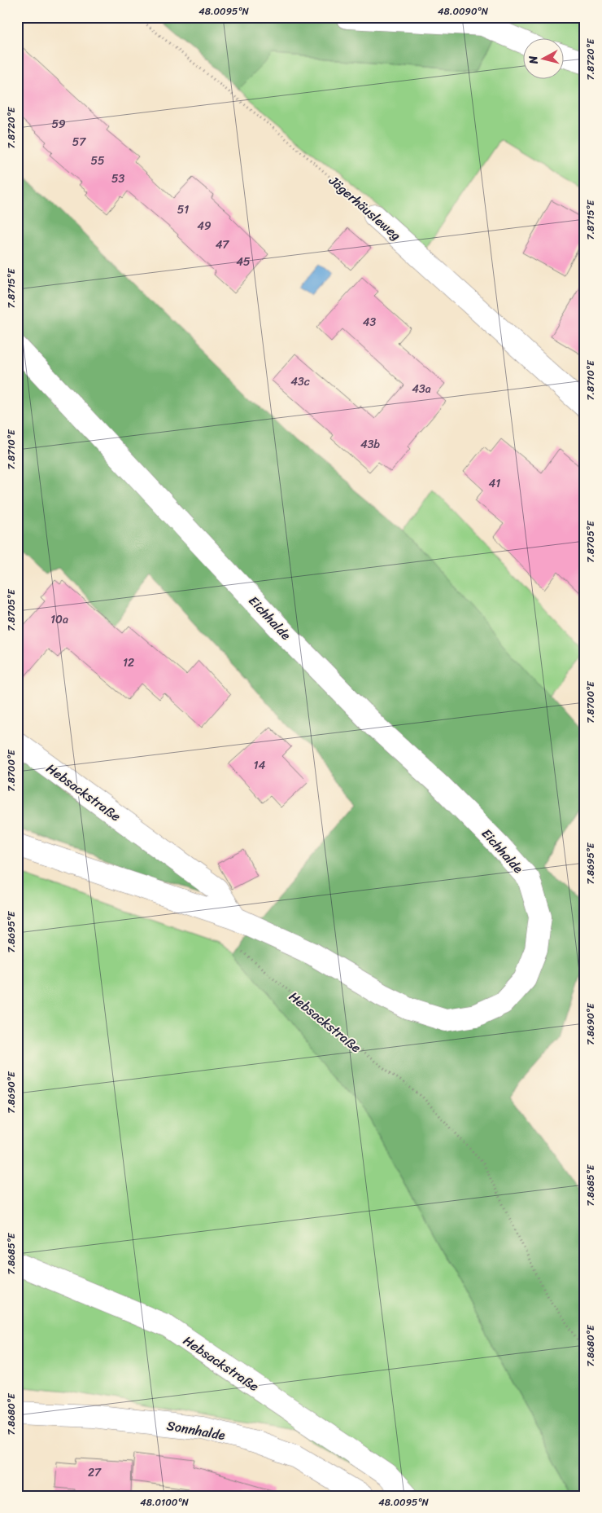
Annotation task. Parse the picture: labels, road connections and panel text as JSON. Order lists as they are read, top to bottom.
{
  "streets": {
    "street": [
      "Jägerhäusleweg",
      "Eichhalde",
      "Hebsackstraße",
      "Sonnhalde"
    ]
  },
  "crossings": [
    ["Eichhalde", "Hebsackstraße"]
  ],
  "house_numbers": [
    "59",
    "57",
    "55",
    "53",
    "51",
    "49",
    "47",
    "45",
    "43",
    "43c",
    "43a",
    "43b",
    "41",
    "10a",
    "12",
    "14",
    "27"
  ],
  "north": "left",
  "coordinates": [
    "48.0095°N",
    "48.0090°N",
    "7.8720°E",
    "7.8715°E",
    "7.8710°E",
    "7.8705°E",
    "7.8700°E",
    "7.8695°E",
    "7.8690°E",
    "7.8685°E",
    "7.8680°E",
    "48.0100°N"
  ]
}
